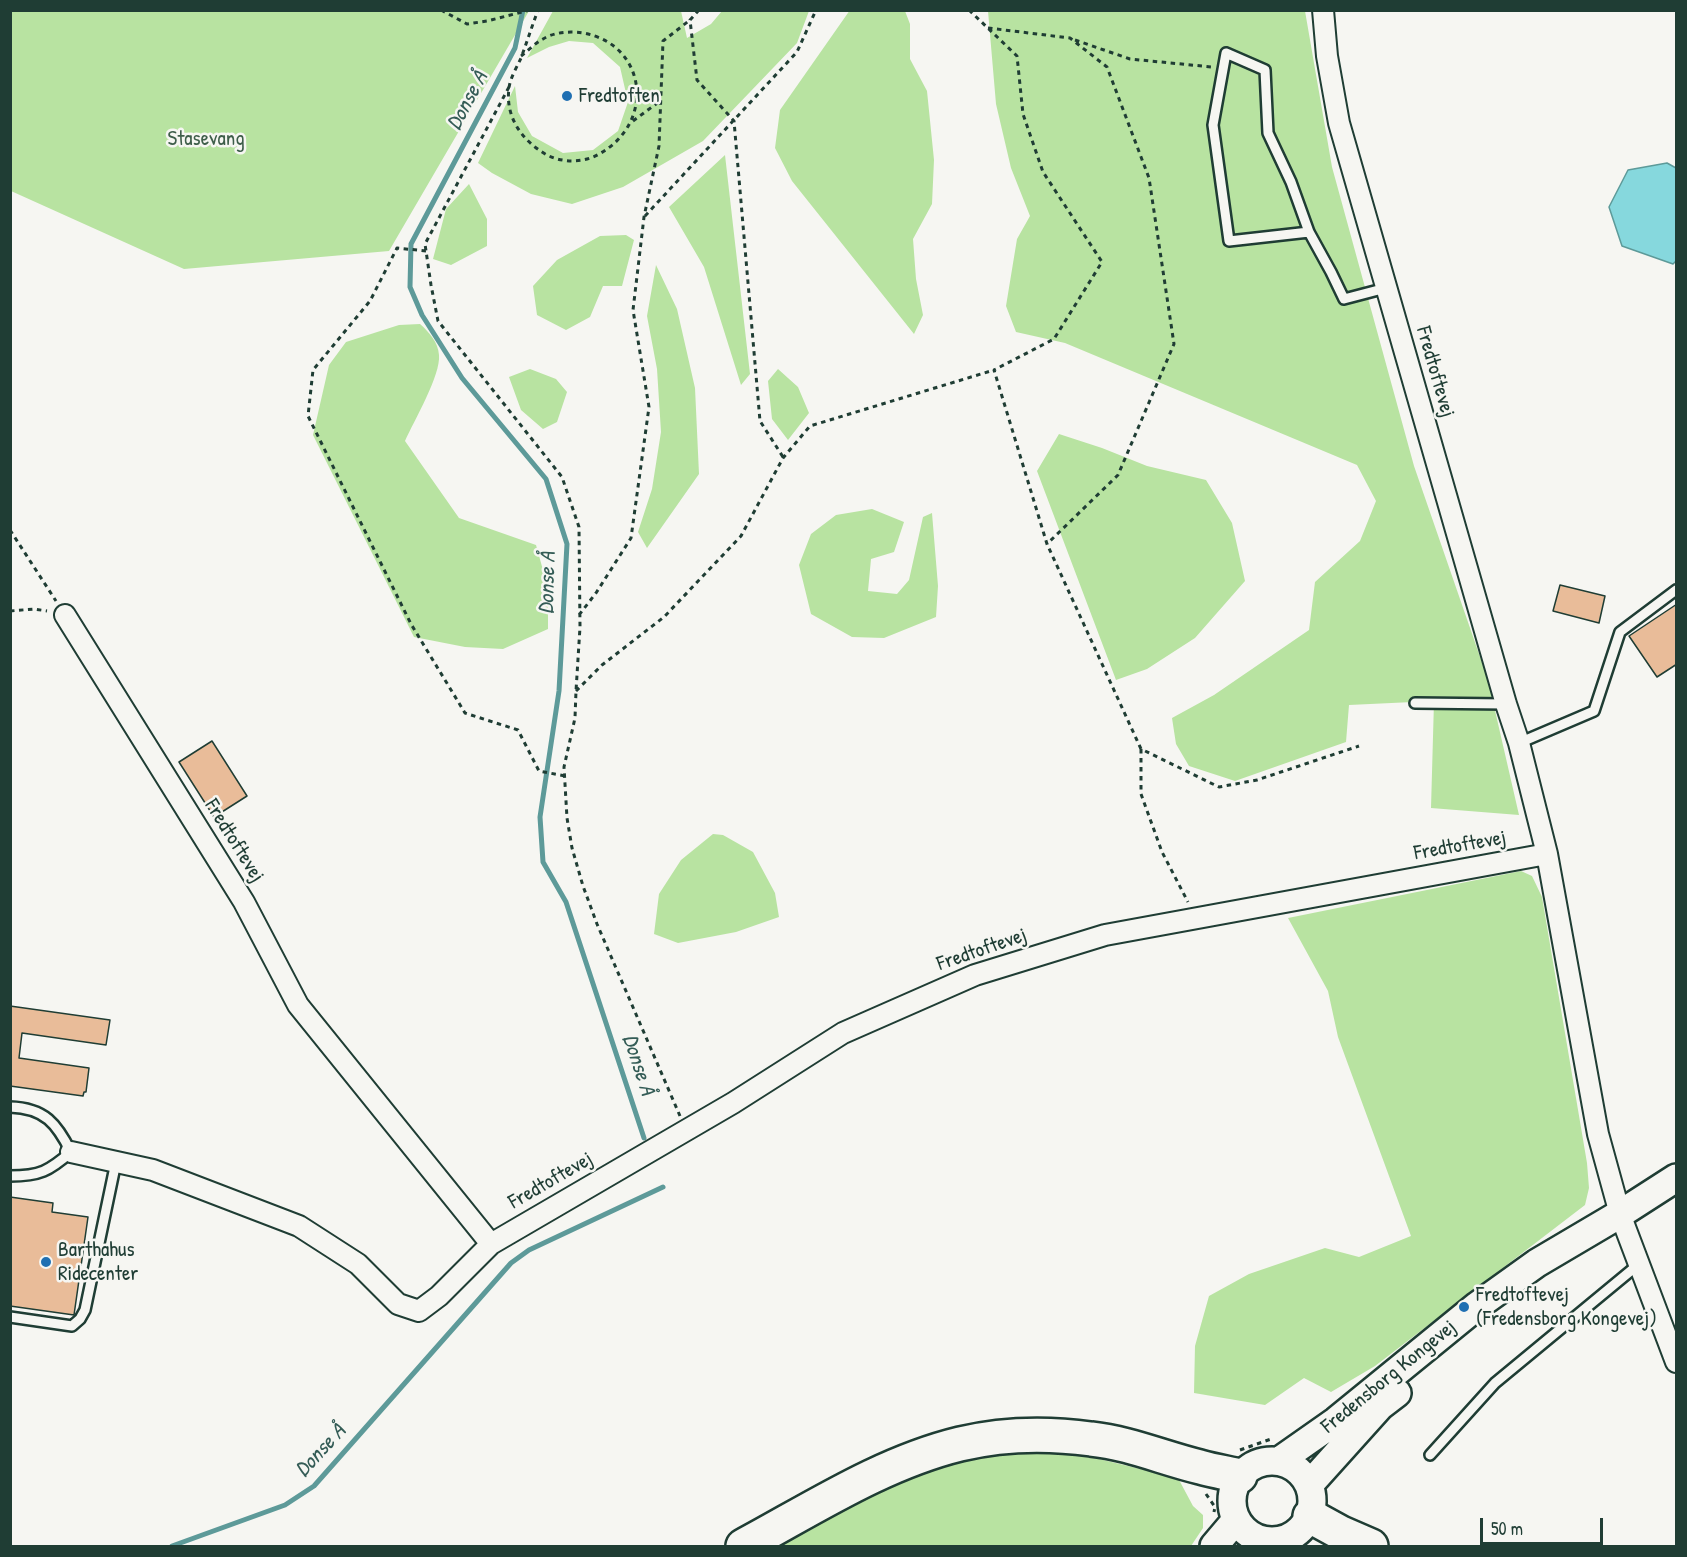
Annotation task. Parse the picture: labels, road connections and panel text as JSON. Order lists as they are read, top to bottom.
{
  "streets": {
    "street": ["Fredtoftevej", "Fredensborg Kongevej"]
  },
  "crossings": [
    ["Fredtoftevej", "Fredensborg Kongevej"]
  ],
  "water": ["Donse Å"],
  "parks": ["Stasevang"],
  "places": ["Fredtoften", "Barthahus Ridecenter", "Fredtoftevej (Fredensborg Kongevej)"],
  "scale_bar": "50 m"
}
